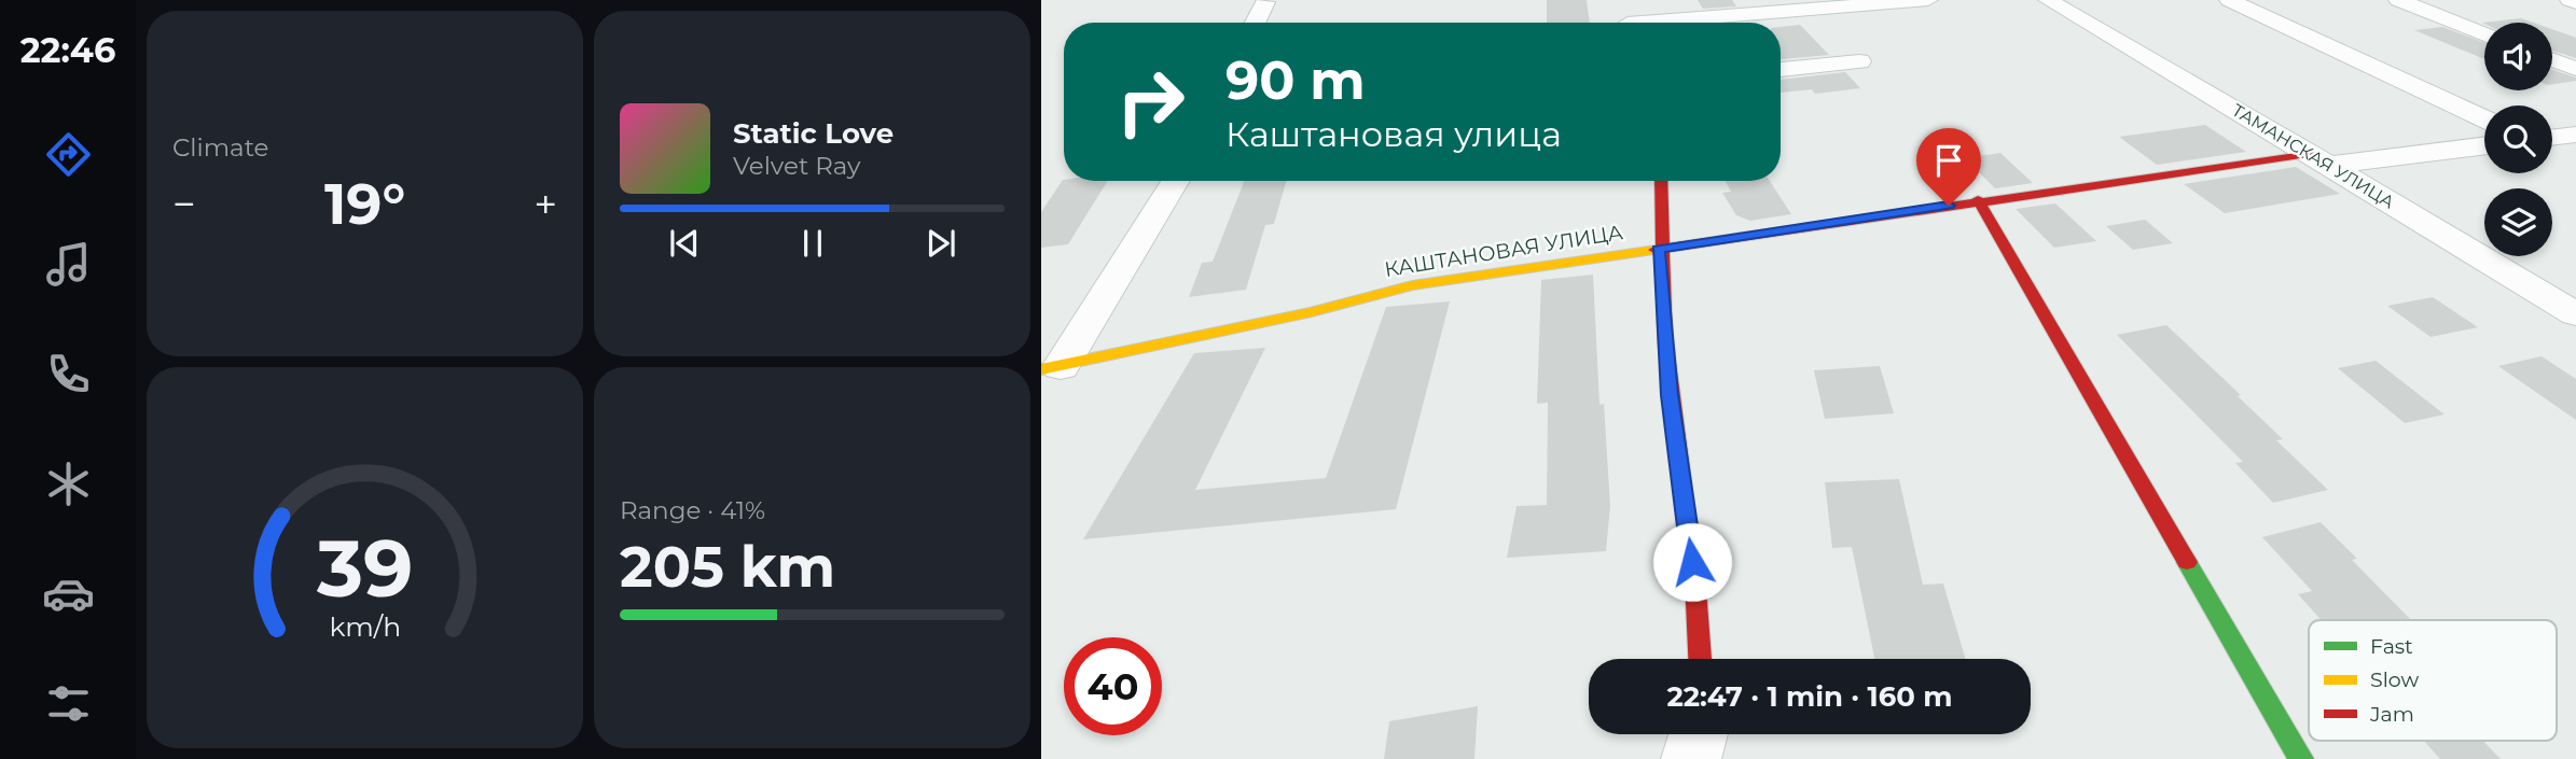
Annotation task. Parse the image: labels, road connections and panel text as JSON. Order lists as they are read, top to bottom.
{
  "streets": {
    "street": ["ТАМАНСКАЯ УЛИЦА", "КАШТАНОВАЯ УЛИЦА"]
  },
  "crossings": [
    ["ТАМАНСКАЯ УЛИЦА", "КАШТАНОВАЯ УЛИЦА"]
  ],
  "legend": ["Fast", "Slow", "Jam"],
  "page": {
    "tabs": "22:46",
    "tile": [
      "Climate",
      ["Range · 41%", "205 km"]
    ],
    "turn": ["90 m", "Каштановая улица"],
    "song": ["Static Love", "Velvet Ray"],
    "heat": ["−", "19°", "+"],
    "limit": "40",
    "trip": "22:47 · 1 min · 160 m",
    "gauge": ["39", "km/h"]
  }
}
